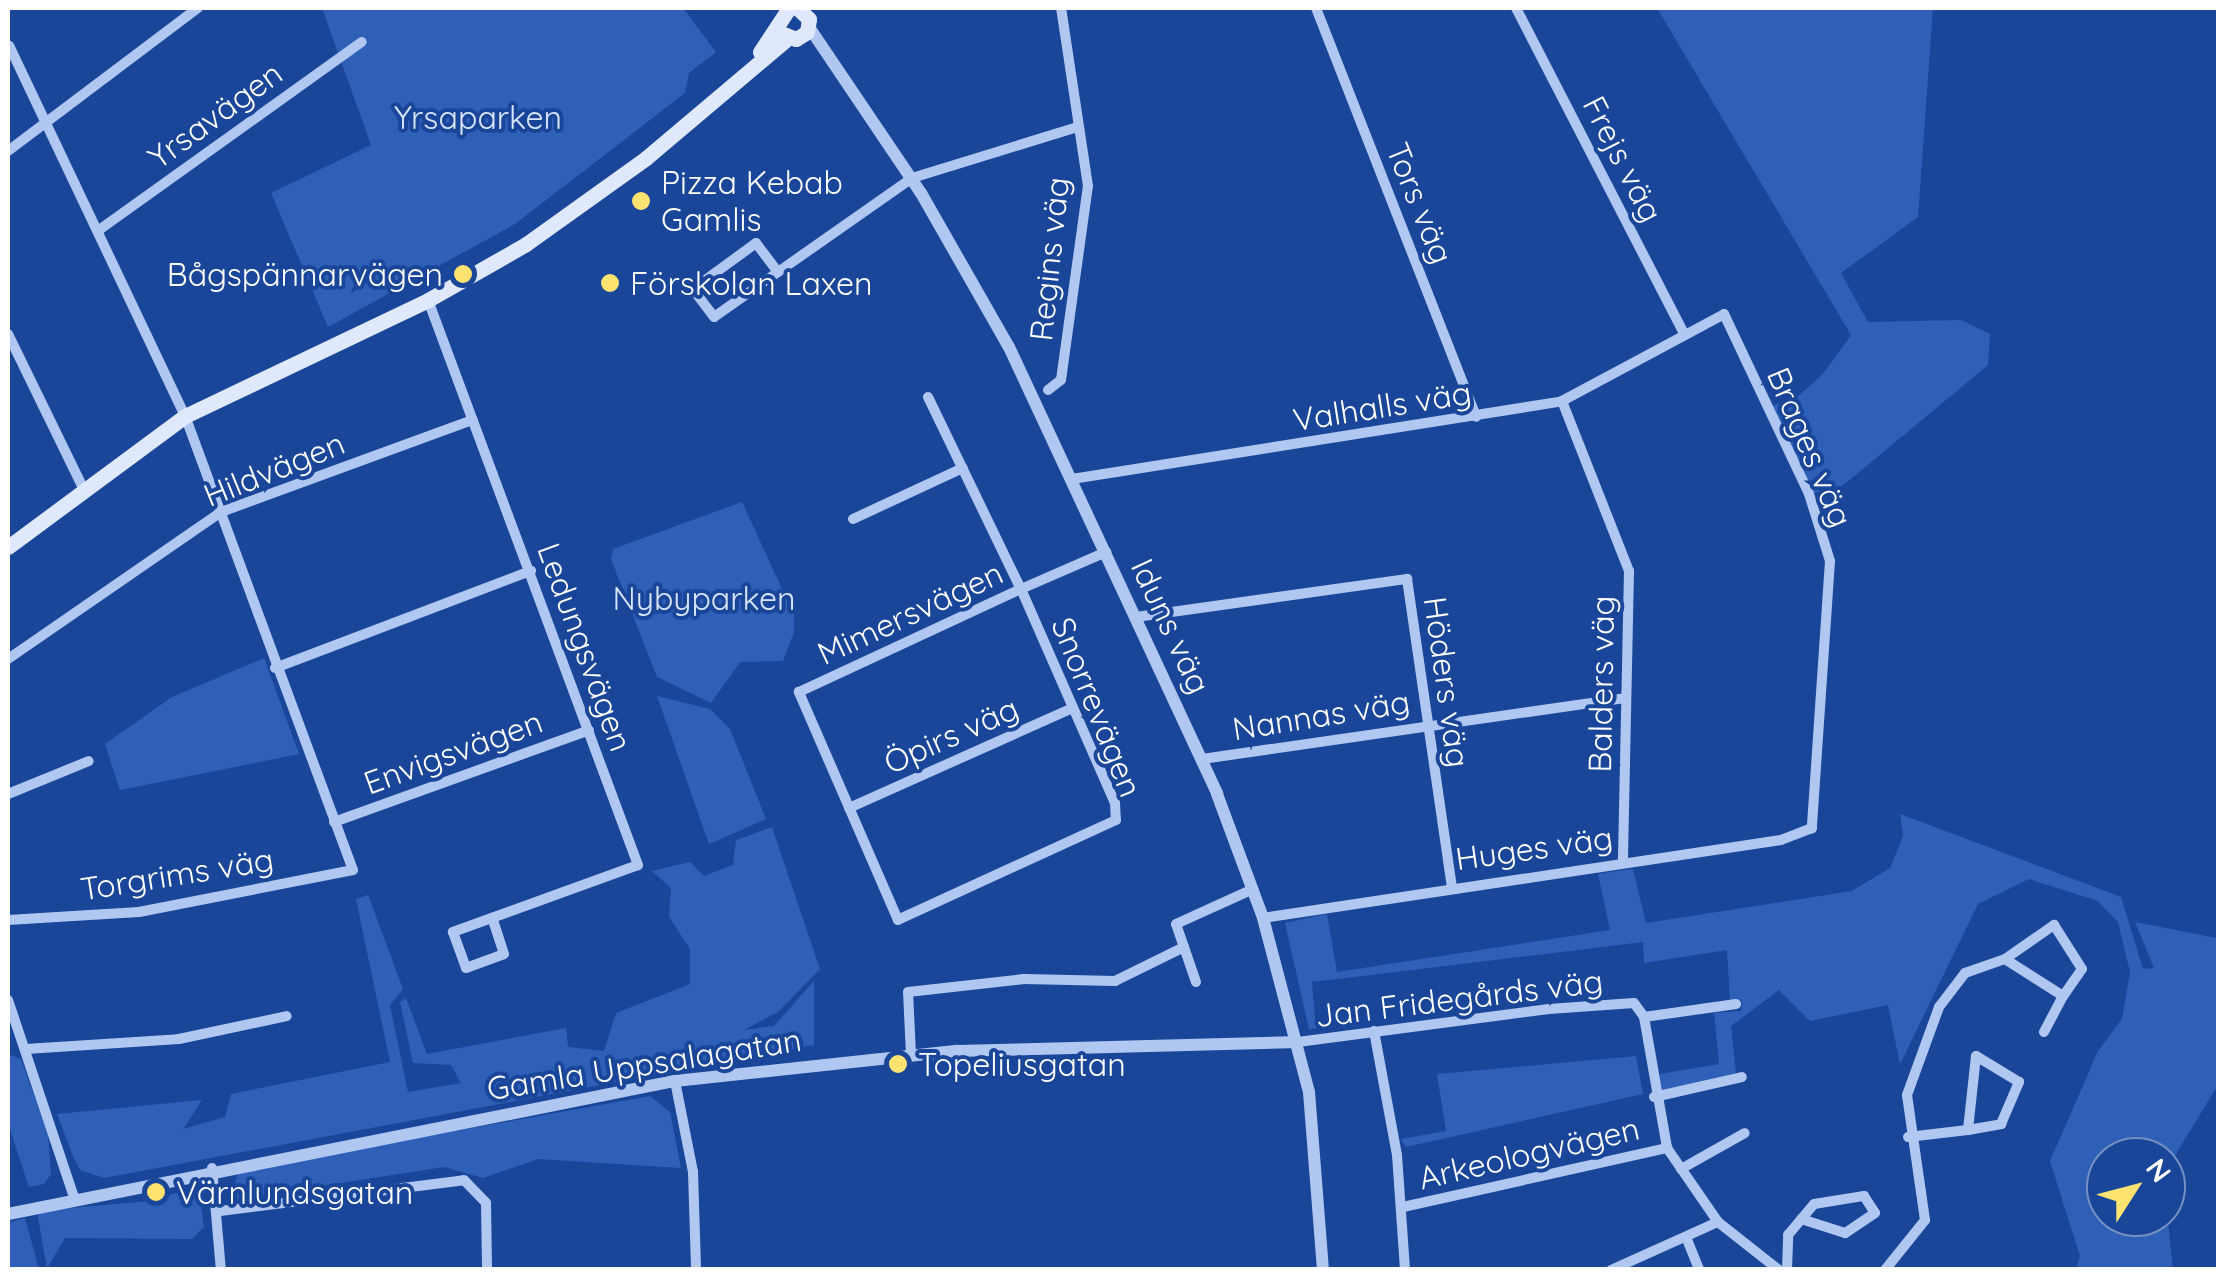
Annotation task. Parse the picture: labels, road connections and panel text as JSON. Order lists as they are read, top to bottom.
{
  "streets": {
    "street": [
      "Yrsavägen",
      "Frejs väg",
      "Tors väg",
      "Regins väg",
      "Valhalls väg",
      "Brages väg",
      "Hildvägen",
      "Mimersvägen",
      "Iduns väg",
      "Ledungsvägen",
      "Höders väg",
      "Balders väg",
      "Snorrevägen",
      "Nannas väg",
      "Öpirs väg",
      "Envigsvägen",
      "Huges väg",
      "Torgrims väg",
      "Jan Fridegårds väg",
      "Gamla Uppsalagatan",
      "Arkeologvägen"
    ]
  },
  "crossings": [
    ["Frejs väg", "Valhalls väg"],
    ["Frejs väg", "Brages väg"],
    ["Tors väg", "Valhalls väg"],
    ["Valhalls väg", "Brages väg"],
    ["Valhalls väg", "Iduns väg"],
    ["Valhalls väg", "Balders väg"],
    ["Brages väg", "Huges väg"],
    ["Hildvägen", "Ledungsvägen"],
    ["Mimersvägen", "Iduns väg"],
    ["Mimersvägen", "Snorrevägen"],
    ["Mimersvägen", "Öpirs väg"],
    ["Iduns väg", "Höders väg"],
    ["Iduns väg", "Nannas väg"],
    ["Iduns väg", "Huges väg"],
    ["Iduns väg", "Jan Fridegårds väg"],
    ["Iduns väg", "Gamla Uppsalagatan"],
    ["Ledungsvägen", "Envigsvägen"],
    ["Höders väg", "Nannas väg"],
    ["Höders väg", "Huges väg"],
    ["Balders väg", "Nannas väg"],
    ["Balders väg", "Huges väg"],
    ["Snorrevägen", "Öpirs väg"],
    ["Envigsvägen", "Torgrims väg"],
    ["Jan Fridegårds väg", "Gamla Uppsalagatan"],
    ["Jan Fridegårds väg", "Arkeologvägen"]
  ],
  "parks": ["Yrsaparken", "Nybyparken"],
  "places": [
    "Pizza Kebab Gamlis",
    "Bågspännarvägen",
    "Förskolan Laxen",
    "Topeliusgatan",
    "Värnlundsgatan"
  ],
  "north": "top right"
}
